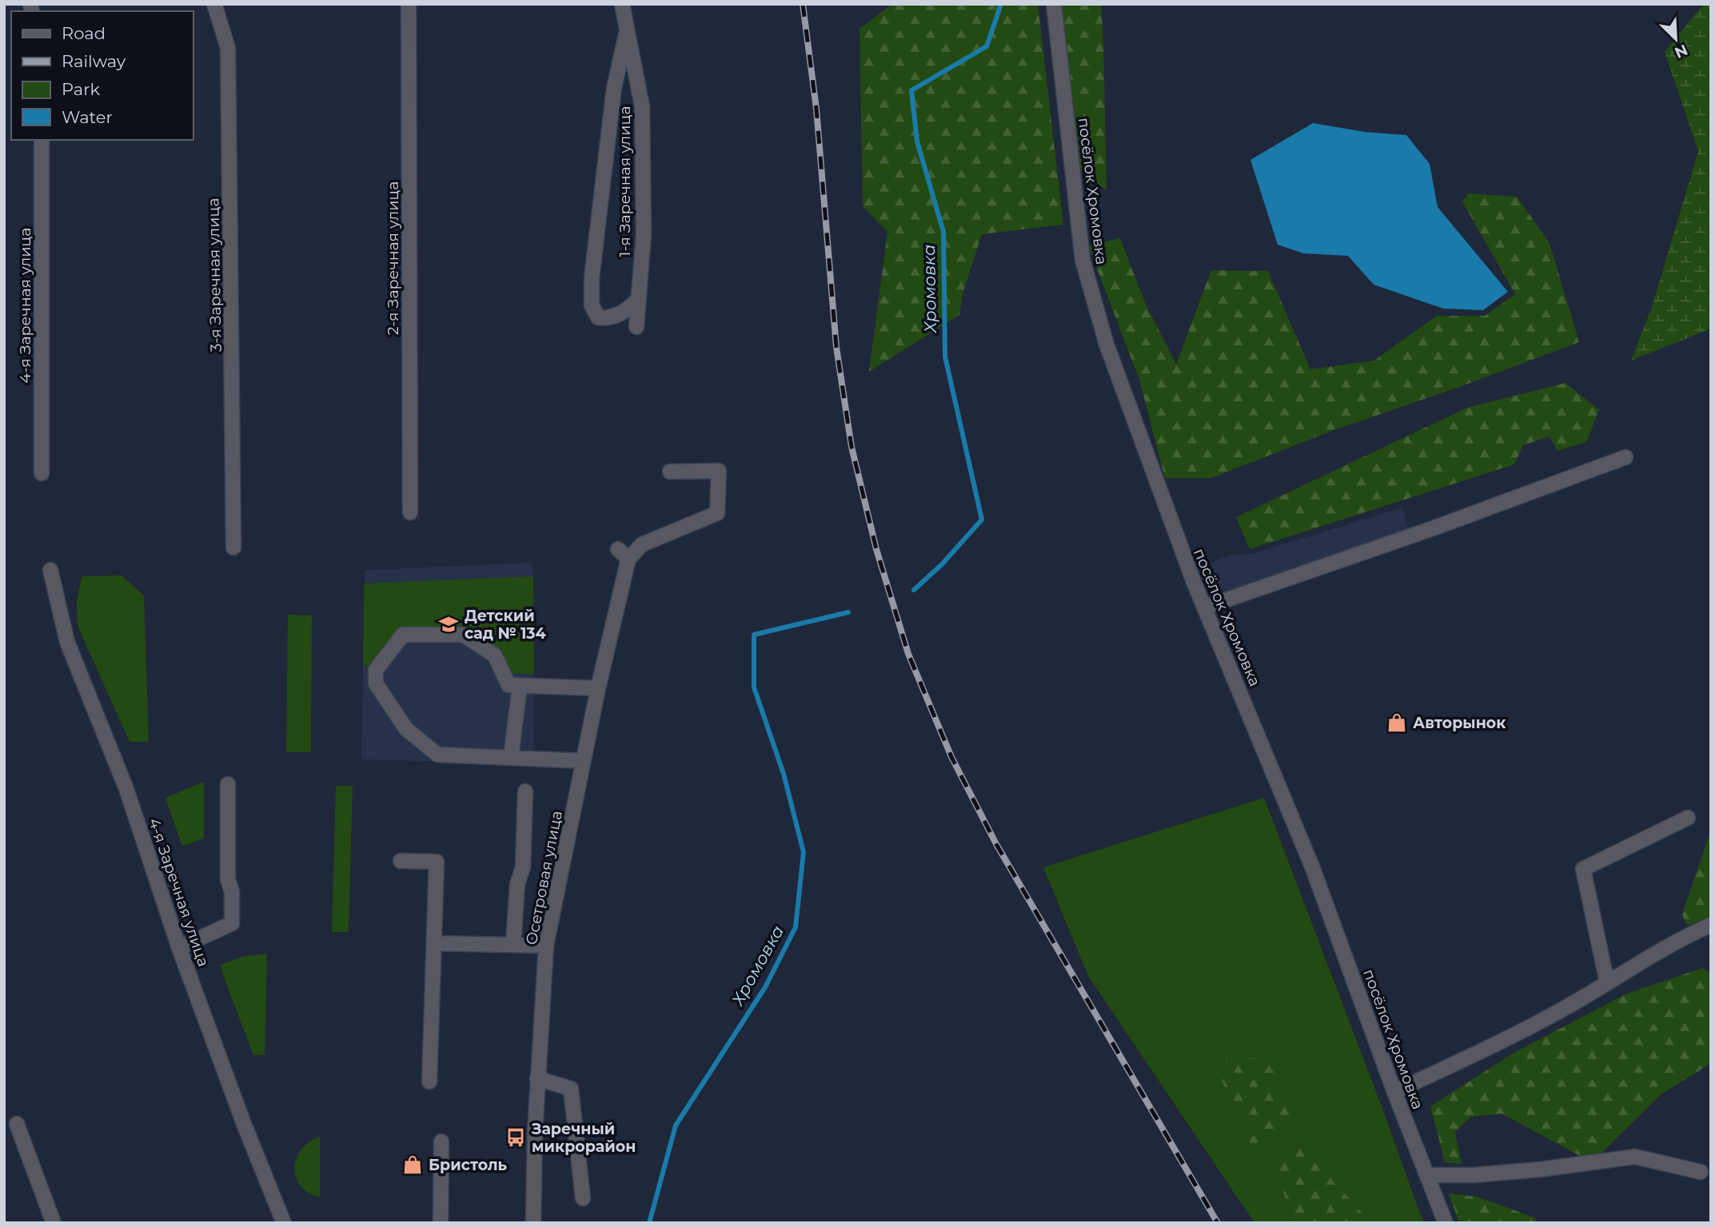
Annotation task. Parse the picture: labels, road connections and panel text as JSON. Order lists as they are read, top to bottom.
{
  "streets": {
    "street": [
      "1-я Заречная улица",
      "посёлок Хромовка",
      "2-я Заречная улица",
      "3-я Заречная улица",
      "4-я Заречная улица",
      "Осетровая улица"
    ]
  },
  "water": ["Хромовка"],
  "places": {
    "school or university": ["Детский сад № 134"],
    "shop": ["Авторынок", "Бристоль"],
    "bus stop": ["Заречный микрорайон"]
  },
  "legend": [
    "Road",
    "Railway",
    "Park",
    "Water"
  ],
  "north": "bottom right"
}
